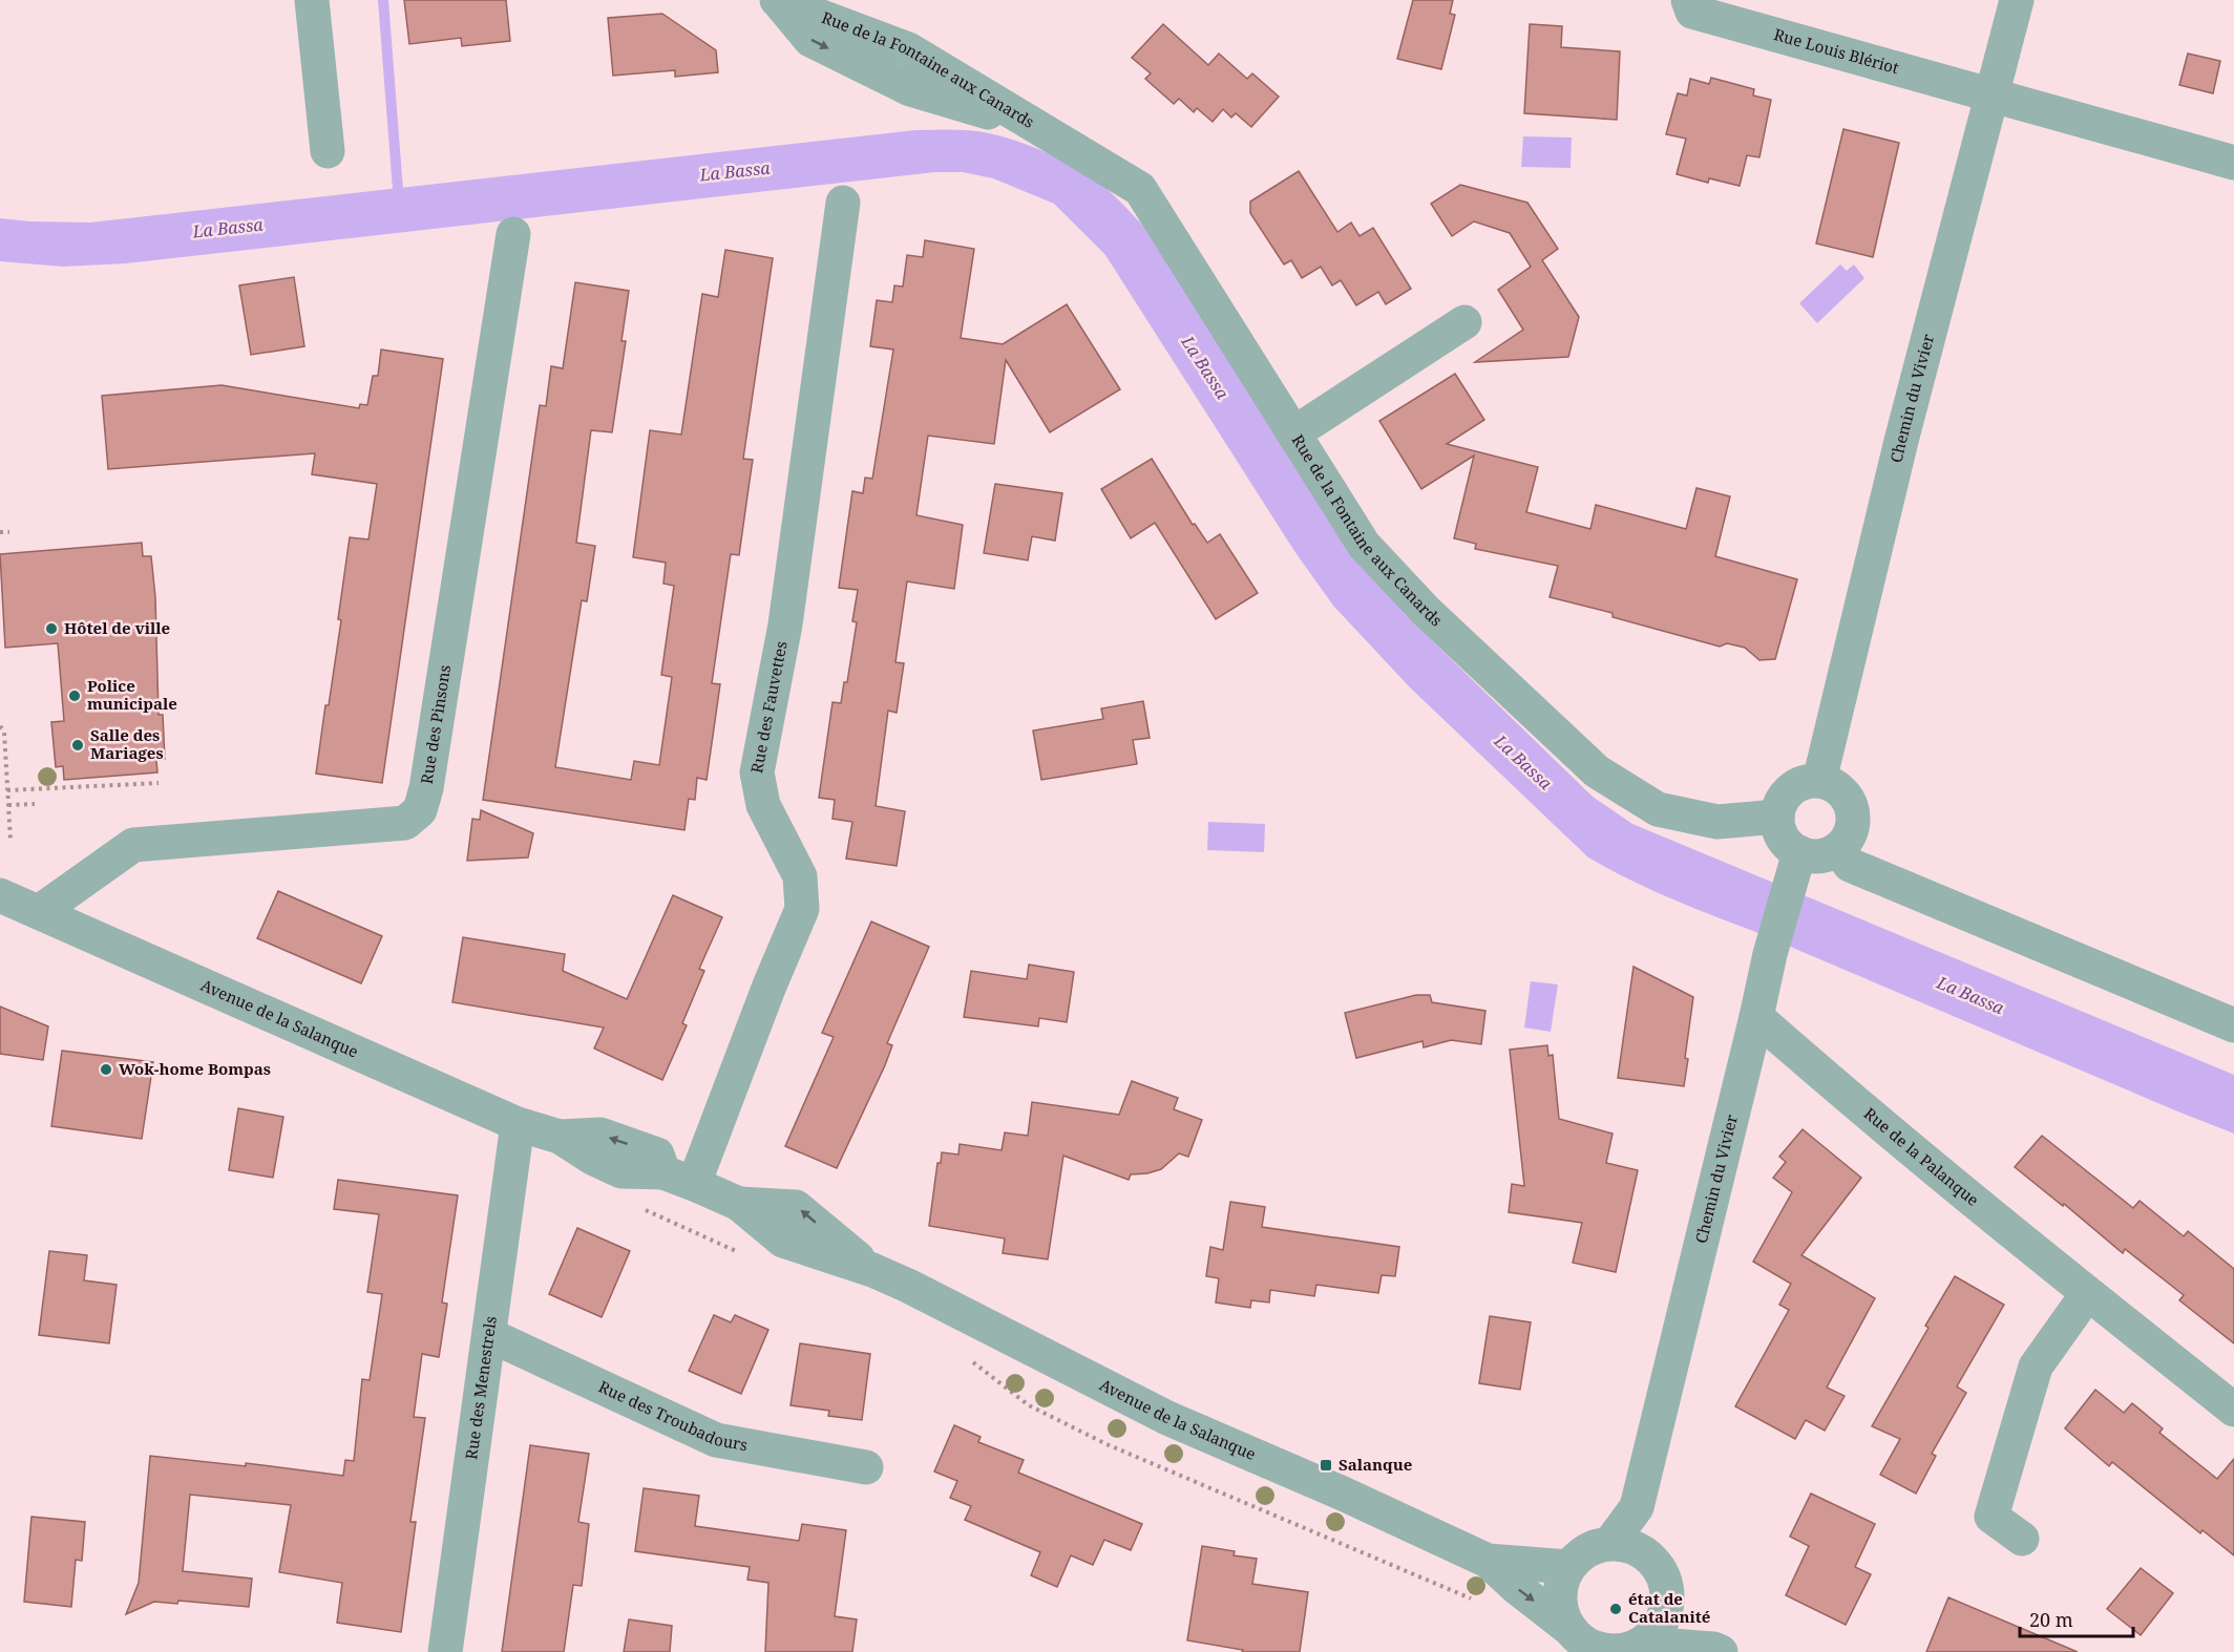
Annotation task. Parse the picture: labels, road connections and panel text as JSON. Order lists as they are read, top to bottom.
{
  "streets": {
    "street": [
      "Rue Louis Blériot",
      "Rue de la Fontaine aux Canards",
      "Chemin du Vivier",
      "Rue des Fauvettes",
      "Rue des Pinsons",
      "Avenue de la Salanque",
      "Rue de la Palanque",
      "Rue des Menestrels",
      "Rue des Troubadours"
    ]
  },
  "crossings": [
    ["Rue Louis Blériot", "Chemin du Vivier"],
    ["Rue de la Fontaine aux Canards", "Chemin du Vivier"],
    ["Chemin du Vivier", "Avenue de la Salanque"],
    ["Chemin du Vivier", "Rue de la Palanque"],
    ["Rue des Fauvettes", "Avenue de la Salanque"],
    ["Rue des Pinsons", "Avenue de la Salanque"],
    ["Avenue de la Salanque", "Rue des Menestrels"],
    ["Rue des Menestrels", "Rue des Troubadours"]
  ],
  "water": ["La Bassa"],
  "places": {
    "other": [
      "Hôtel de ville",
      "Police municipale",
      "Salle des Mariages",
      "Wok-home Bompas",
      "état de Catalanité"
    ],
    "transit": ["Salanque"]
  },
  "scale_bar": "20 m"
}
